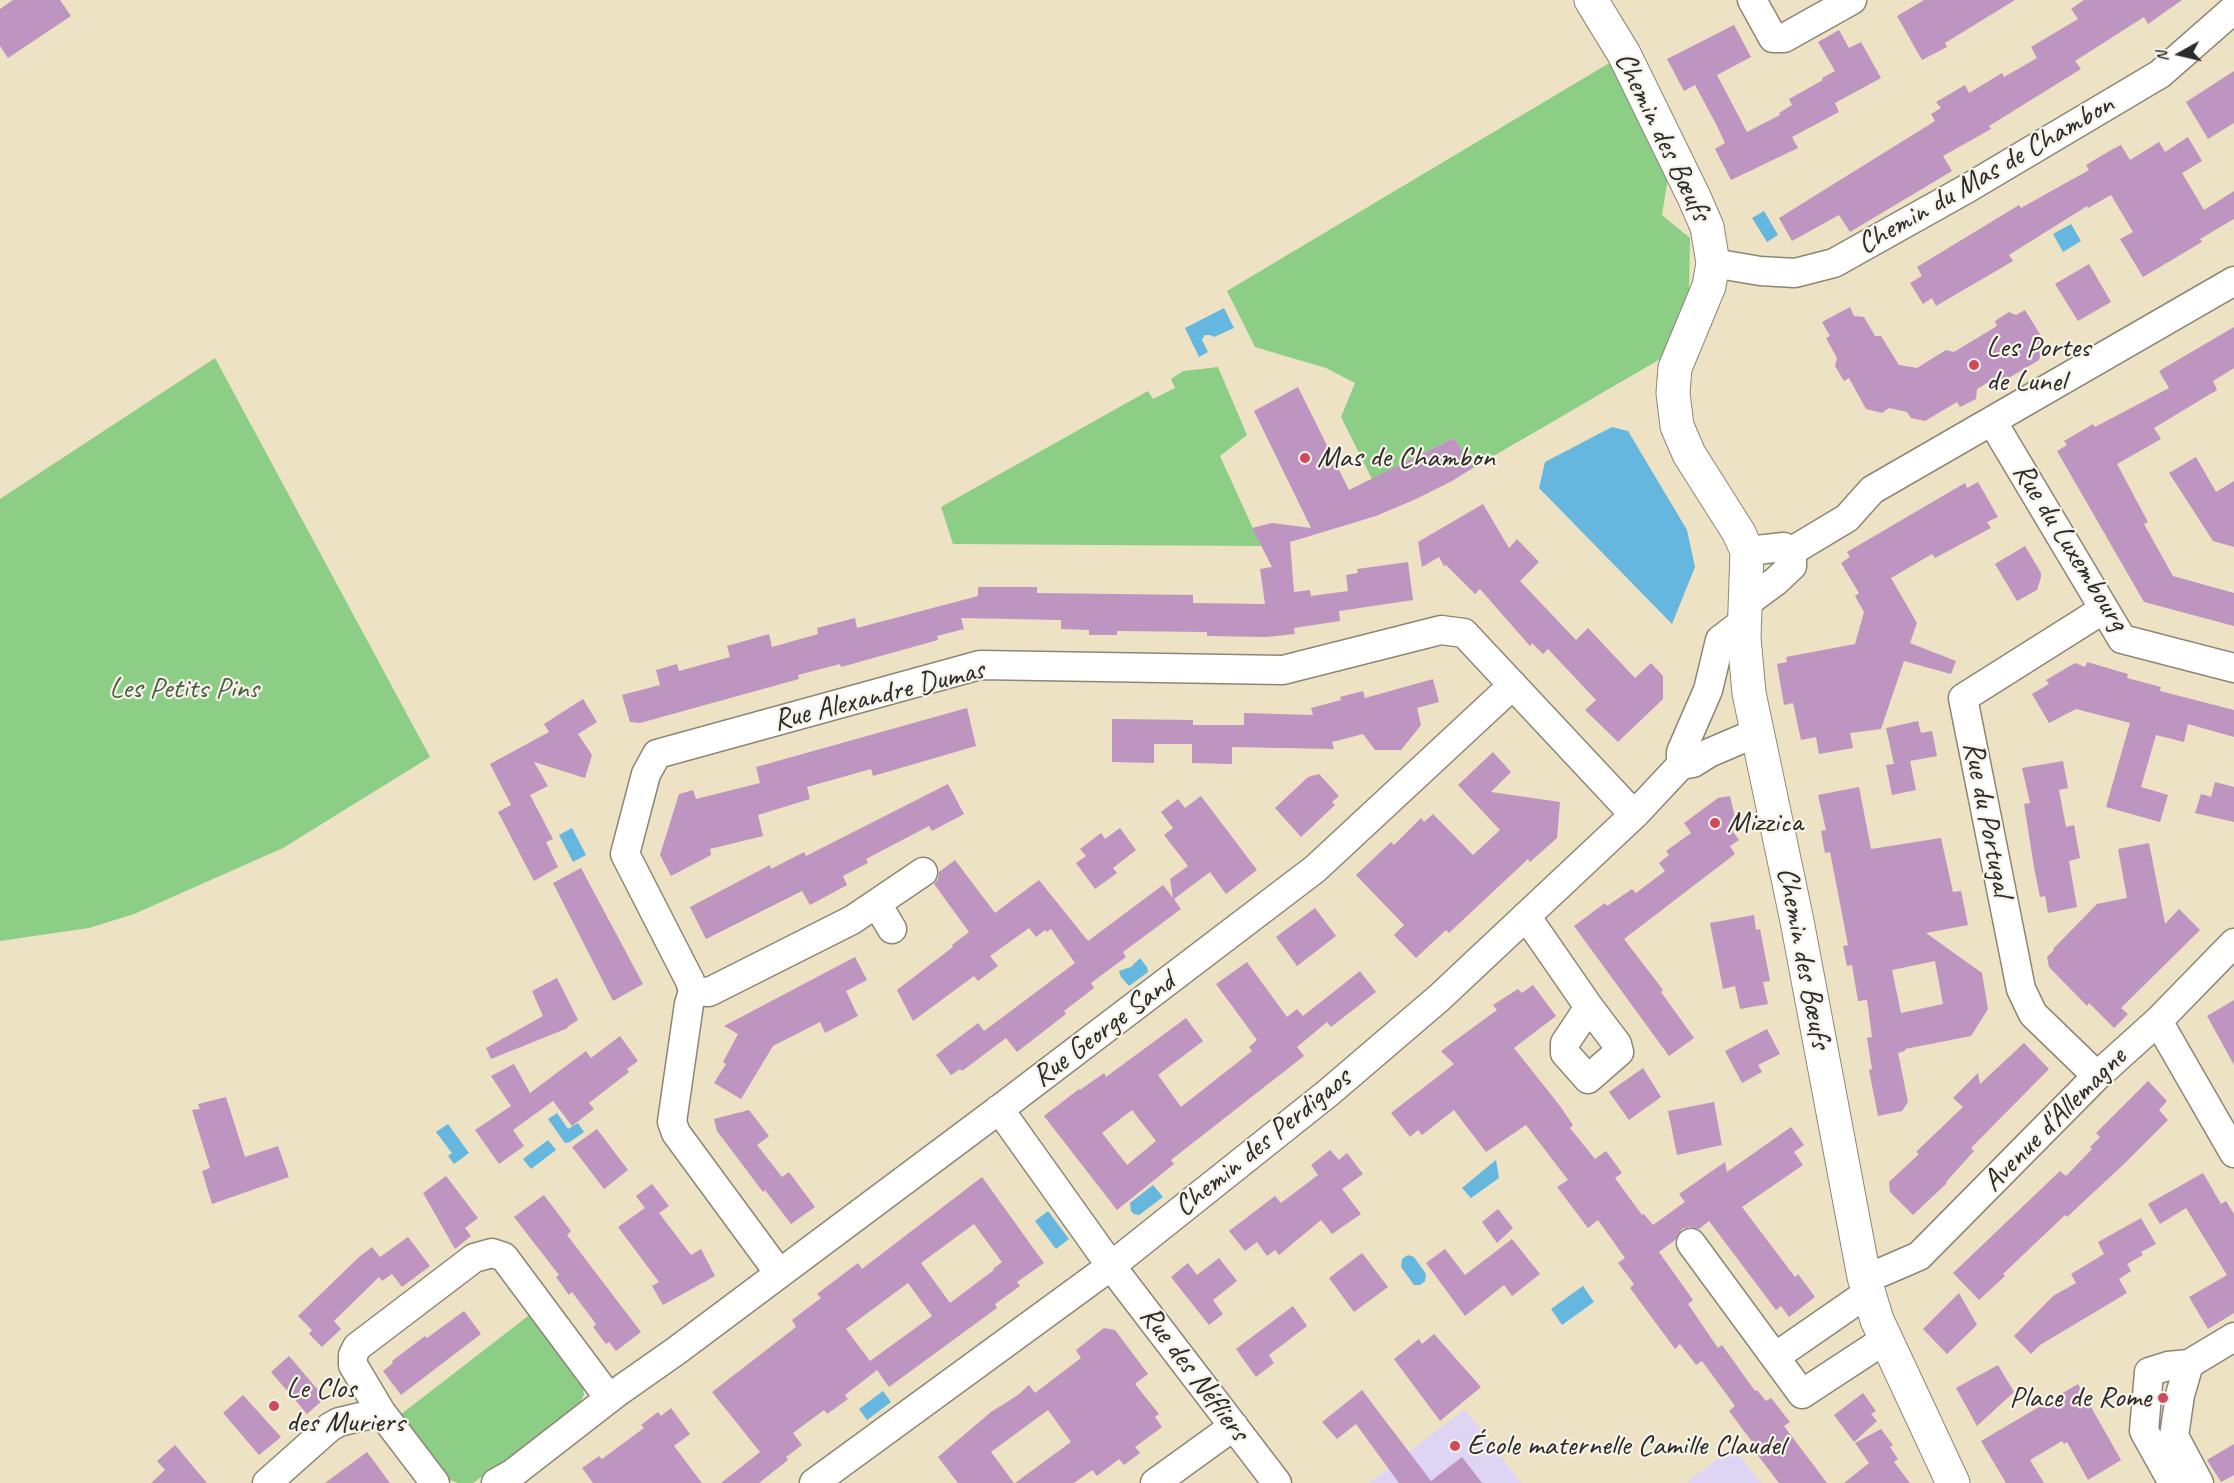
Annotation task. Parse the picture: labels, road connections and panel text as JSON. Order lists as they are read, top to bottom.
{
  "streets": {
    "street": [
      "Chemin des Bœufs",
      "Chemin du Mas de Chambon",
      "Rue du Luxembourg",
      "Rue Alexandre Dumas",
      "Rue du Portugal",
      "Rue George Sand",
      "Avenue d'Allemagne",
      "Chemin des Perdigaos",
      "Rue des Néfliers"
    ]
  },
  "crossings": [
    ["Chemin des Bœufs", "Chemin du Mas de Chambon"],
    ["Chemin des Bœufs", "Avenue d'Allemagne"],
    ["Chemin des Bœufs", "Chemin des Perdigaos"],
    ["Rue du Luxembourg", "Rue du Portugal"],
    ["Rue Alexandre Dumas", "Rue George Sand"],
    ["Rue Alexandre Dumas", "Chemin des Perdigaos"],
    ["Rue du Portugal", "Avenue d'Allemagne"],
    ["Rue George Sand", "Rue des Néfliers"],
    ["Chemin des Perdigaos", "Rue des Néfliers"]
  ],
  "parks": ["Les Petits Pins"],
  "places": [
    "Les Portes de Lunel",
    "Mas de Chambon",
    "Mizzica",
    "Place de Rome",
    "Le Clos des Muriers",
    "École maternelle Camille Claudel"
  ],
  "north": "left"
}
